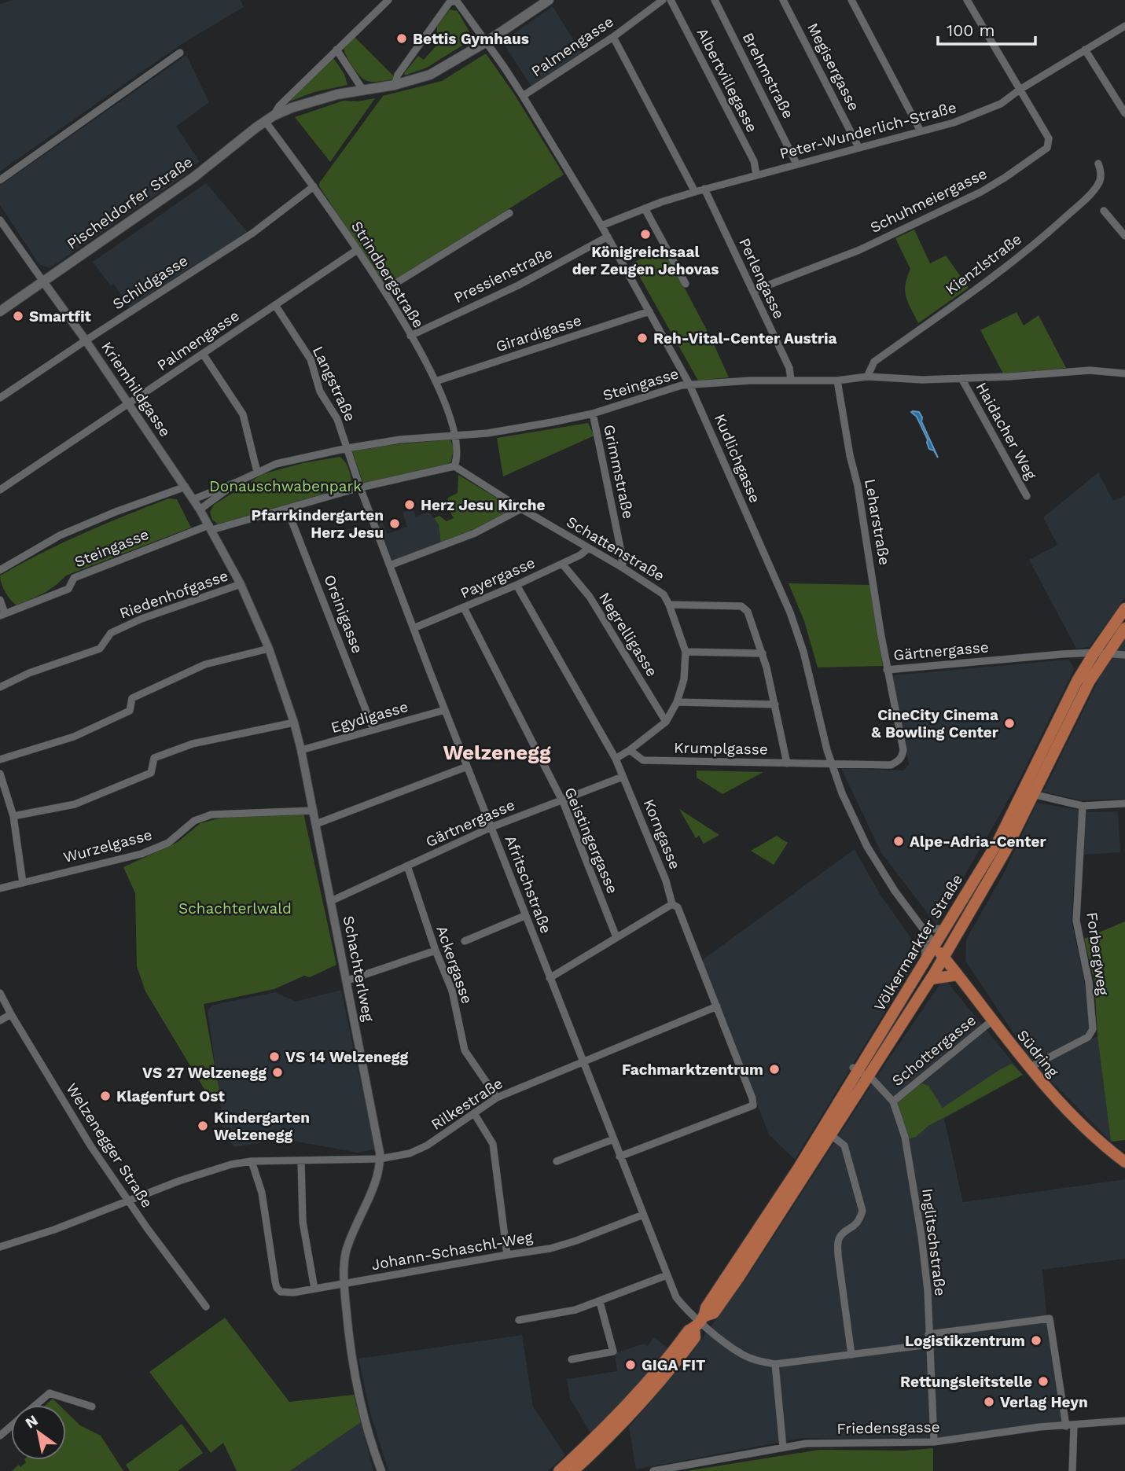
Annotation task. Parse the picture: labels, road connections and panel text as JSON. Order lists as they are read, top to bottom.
{
  "streets": {
    "main road": ["Pischeldorfer Straße", "Völkermarkter Straße", "Südring"],
    "street": [
      "Palmengasse",
      "Megisergasse",
      "Brehmstraße",
      "Albertvillegasse",
      "Peter-Wunderlich-Straße",
      "Schuhmeiergasse",
      "Kienzlstraße",
      "Strindbergstraße",
      "Pressienstraße",
      "Perlengasse",
      "Schildgasse",
      "Girardigasse",
      "Langstraße",
      "Steingasse",
      "Kriemhildgasse",
      "Haidacher Weg",
      "Kudlichgasse",
      "Grimmstraße",
      "Leharstraße",
      "Schattenstraße",
      "Payergasse",
      "Riedenhofgasse",
      "Orsinigasse",
      "Negrelligasse",
      "Gärtnergasse",
      "Egydigasse",
      "Krumplgasse",
      "Korngasse",
      "Geistingergasse",
      "Wurzelgasse",
      "Afritschstraße",
      "Forbergweg",
      "Ackergasse",
      "Schachterlweg",
      "Schottergasse",
      "Rilkestraße",
      "Welzenegger Straße",
      "Inglitschstraße",
      "Johann-Schaschl-Weg",
      "Friedensgasse"
    ]
  },
  "crossings": [
    ["Palmengasse", "Strindbergstraße"],
    ["Palmengasse", "Langstraße"],
    ["Palmengasse", "Kriemhildgasse"],
    ["Palmengasse", "Kudlichgasse"],
    ["Megisergasse", "Peter-Wunderlich-Straße"],
    ["Brehmstraße", "Peter-Wunderlich-Straße"],
    ["Albertvillegasse", "Peter-Wunderlich-Straße"],
    ["Peter-Wunderlich-Straße", "Schuhmeiergasse"],
    ["Peter-Wunderlich-Straße", "Perlengasse"],
    ["Peter-Wunderlich-Straße", "Kudlichgasse"],
    ["Schuhmeiergasse", "Perlengasse"],
    ["Pischeldorfer Straße", "Strindbergstraße"],
    ["Pischeldorfer Straße", "Kriemhildgasse"],
    ["Pischeldorfer Straße", "Kudlichgasse"],
    ["Kienzlstraße", "Steingasse"],
    ["Strindbergstraße", "Pressienstraße"],
    ["Strindbergstraße", "Schildgasse"],
    ["Strindbergstraße", "Girardigasse"],
    ["Strindbergstraße", "Steingasse"],
    ["Strindbergstraße", "Schattenstraße"],
    ["Pressienstraße", "Kudlichgasse"],
    ["Perlengasse", "Steingasse"],
    ["Schildgasse", "Kriemhildgasse"],
    ["Girardigasse", "Kudlichgasse"],
    ["Langstraße", "Steingasse"],
    ["Langstraße", "Afritschstraße"],
    ["Steingasse", "Kriemhildgasse"],
    ["Steingasse", "Haidacher Weg"],
    ["Steingasse", "Kudlichgasse"],
    ["Steingasse", "Grimmstraße"],
    ["Steingasse", "Leharstraße"],
    ["Steingasse", "Schattenstraße"],
    ["Steingasse", "Orsinigasse"],
    ["Steingasse", "Afritschstraße"],
    ["Steingasse", "Schachterlweg"],
    ["Kriemhildgasse", "Schachterlweg"],
    ["Kudlichgasse", "Gärtnergasse"],
    ["Kudlichgasse", "Krumplgasse"],
    ["Kudlichgasse", "Südring"],
    ["Grimmstraße", "Schattenstraße"],
    ["Leharstraße", "Gärtnergasse"],
    ["Schattenstraße", "Payergasse"],
    ["Schattenstraße", "Negrelligasse"],
    ["Schattenstraße", "Krumplgasse"],
    ["Payergasse", "Negrelligasse"],
    ["Payergasse", "Korngasse"],
    ["Payergasse", "Geistingergasse"],
    ["Payergasse", "Afritschstraße"],
    ["Riedenhofgasse", "Schachterlweg"],
    ["Orsinigasse", "Egydigasse"],
    ["Gärtnergasse", "Krumplgasse"],
    ["Gärtnergasse", "Korngasse"],
    ["Gärtnergasse", "Geistingergasse"],
    ["Gärtnergasse", "Afritschstraße"],
    ["Gärtnergasse", "Völkermarkter Straße"],
    ["Gärtnergasse", "Ackergasse"],
    ["Gärtnergasse", "Schachterlweg"],
    ["Egydigasse", "Afritschstraße"],
    ["Egydigasse", "Schachterlweg"],
    ["Korngasse", "Afritschstraße"],
    ["Korngasse", "Rilkestraße"],
    ["Wurzelgasse", "Schachterlweg"],
    ["Afritschstraße", "Völkermarkter Straße"],
    ["Afritschstraße", "Rilkestraße"],
    ["Afritschstraße", "Johann-Schaschl-Weg"],
    ["Völkermarkter Straße", "Inglitschstraße"],
    ["Forbergweg", "Südring"],
    ["Ackergasse", "Rilkestraße"],
    ["Schachterlweg", "Rilkestraße"],
    ["Schachterlweg", "Johann-Schaschl-Weg"],
    ["Schottergasse", "Südring"],
    ["Schottergasse", "Inglitschstraße"],
    ["Rilkestraße", "Welzenegger Straße"],
    ["Rilkestraße", "Johann-Schaschl-Weg"],
    ["Inglitschstraße", "Friedensgasse"]
  ],
  "districts": ["Welzenegg"],
  "parks": ["Donauschwabenpark", "Schachterlwald"],
  "places": [
    "Bettis Gymhaus",
    "Königreichsaal der Zeugen Jehovas",
    "Smartfit",
    "Reh-Vital-Center Austria",
    "Herz Jesu Kirche",
    "Pfarrkindergarten Herz Jesu",
    "CineCity Cinema & Bowling Center",
    "Alpe-Adria-Center",
    "VS 14 Welzenegg",
    "Fachmarktzentrum",
    "VS 27 Welzenegg",
    "Klagenfurt Ost",
    "Kindergarten Welzenegg",
    "Logistikzentrum",
    "GIGA FIT",
    "Rettungsleitstelle",
    "Verlag Heyn"
  ],
  "scale_bar": "100 m",
  "north": "top left"
}
